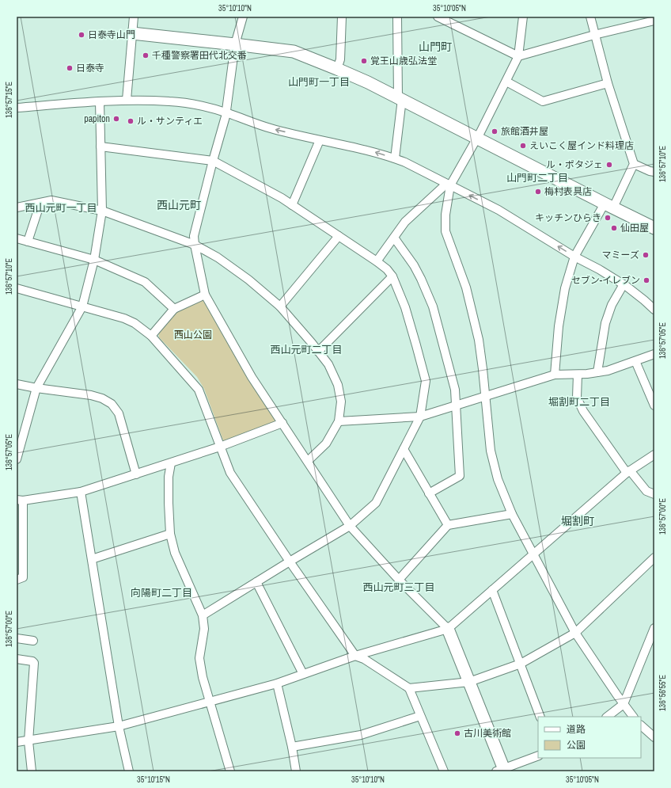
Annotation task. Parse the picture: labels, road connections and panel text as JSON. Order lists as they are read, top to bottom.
{
  "districts": [
    "山門町",
    "山門町一丁目",
    "山門町二丁目",
    "西山元町",
    "西山元町一丁目",
    "西山元町二丁目",
    "堀割町二丁目",
    "堀割町",
    "西山元町三丁目",
    "向陽町二丁目"
  ],
  "parks": ["西山公園"],
  "places": [
    "日泰寺山門",
    "千種警察署田代北交番",
    "覚王山歳弘法堂",
    "日泰寺",
    "papiton",
    "ル・サンティエ",
    "旅館酒井屋",
    "えいこく屋インド料理店",
    "ル・ポタジェ",
    "梅村表具店",
    "キッチンひらき",
    "仙田屋",
    "マミーズ",
    "セブン-イレブン",
    "古川美術館"
  ],
  "legend": ["道路", "公園"],
  "coordinates": [
    "35°10'10\"N",
    "35°10'05\"N",
    "136°57'15\"E",
    "136°57'10\"E",
    "136°57'05\"E",
    "136°57'00\"E",
    "136°56'55\"E",
    "35°10'15\"N"
  ]
}
